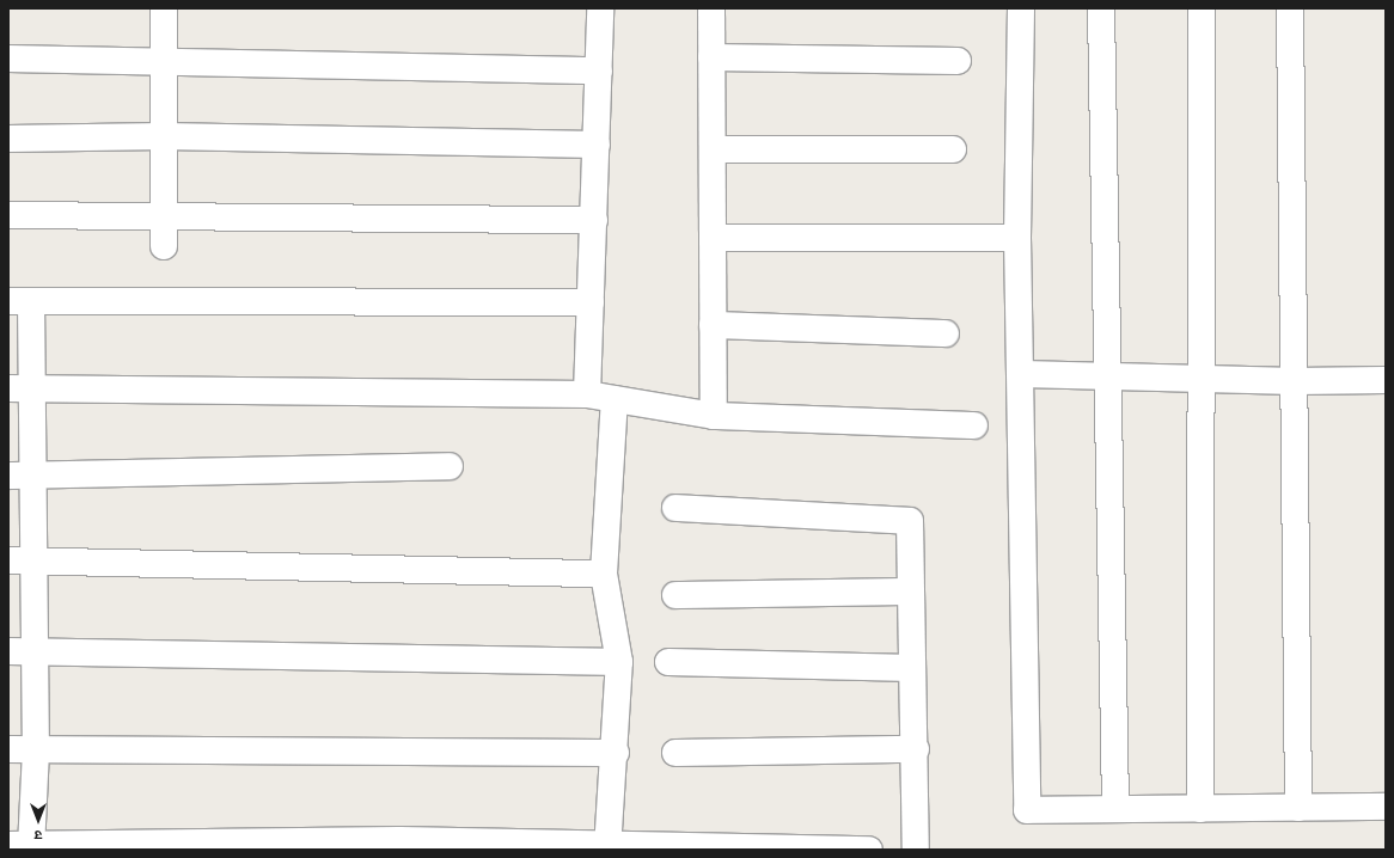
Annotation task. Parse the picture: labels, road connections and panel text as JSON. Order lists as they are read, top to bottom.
{
  "north": "bottom"
}
